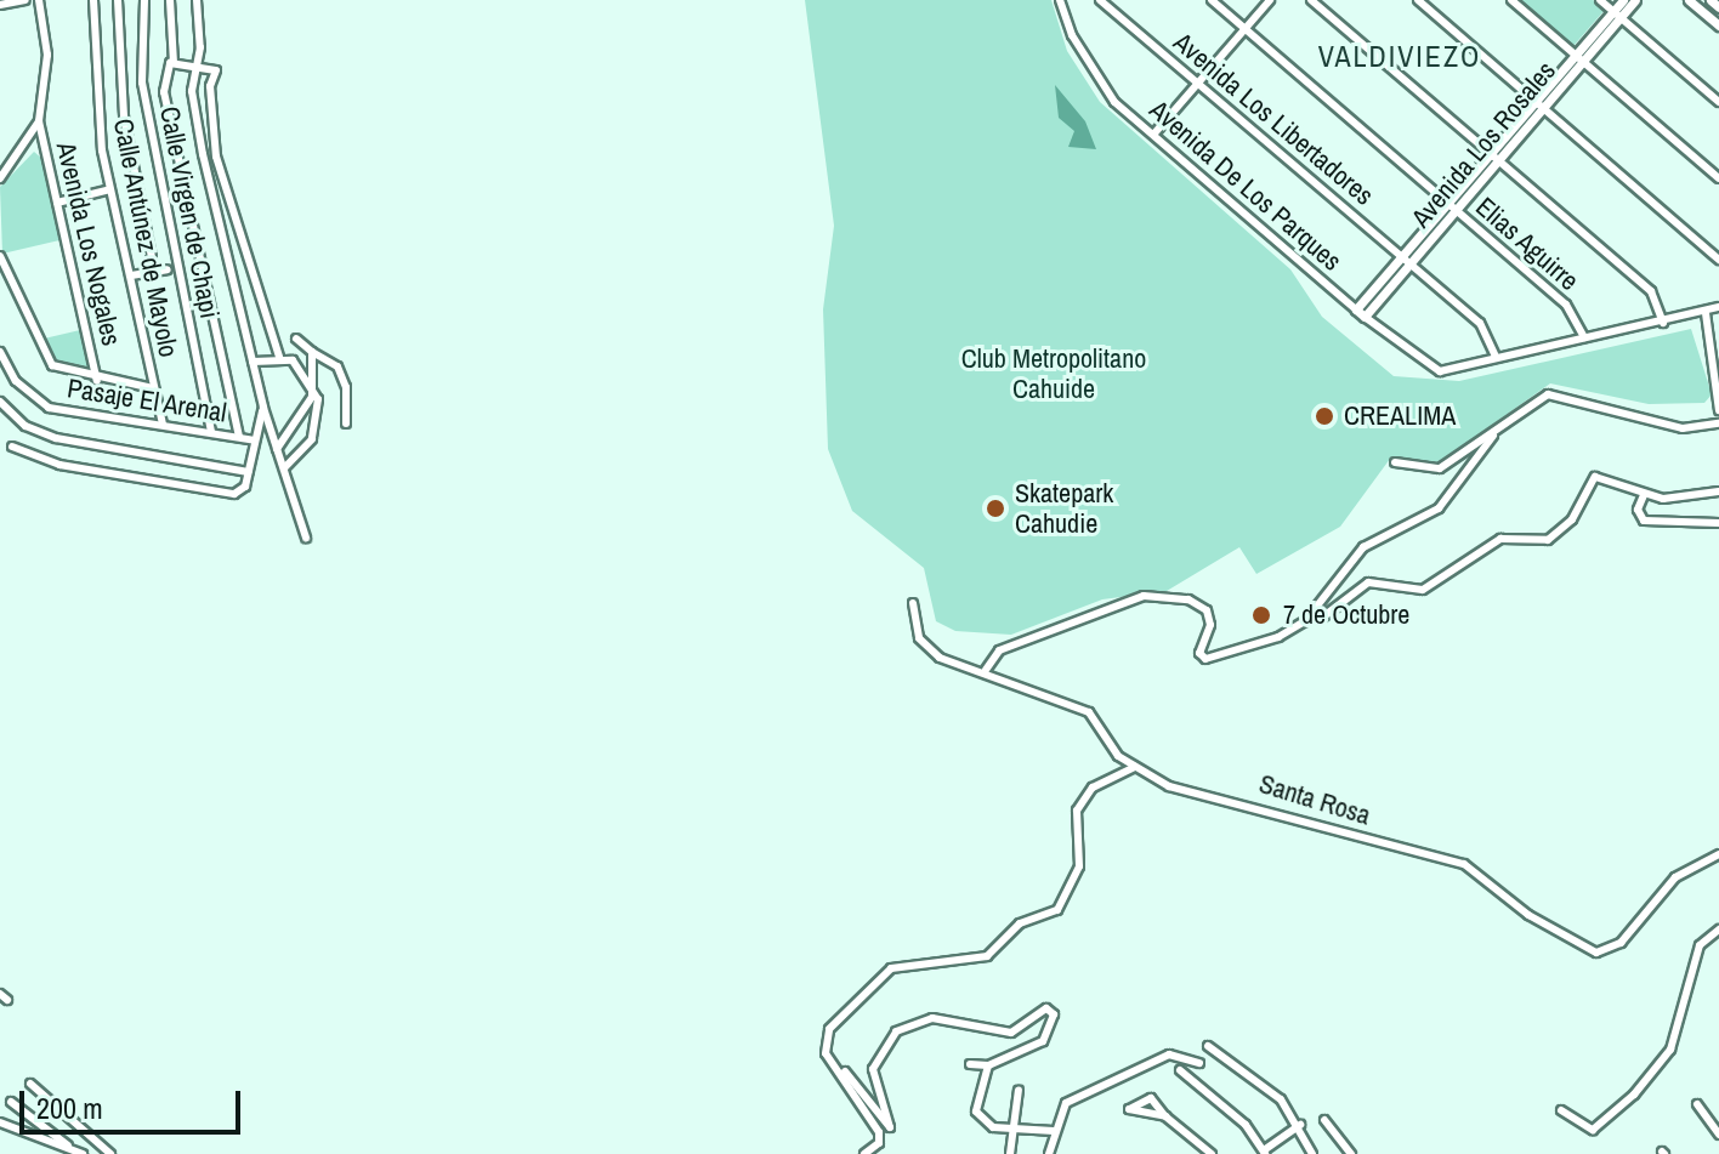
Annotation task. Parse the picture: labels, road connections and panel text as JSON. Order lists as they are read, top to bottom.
{
  "streets": {
    "street": [
      "Avenida Los Libertadores",
      "Avenida Los Rosales",
      "Avenida De Los Parques",
      "Calle Virgen de Chapi",
      "Calle Antúnez de Mayolo",
      "Avenida Los Nogales",
      "Elias Aguirre",
      "Pasaje El Arenal",
      "Santa Rosa"
    ]
  },
  "crossings": [
    ["Avenida Los Libertadores", "Avenida Los Rosales"],
    ["Avenida Los Libertadores", "Avenida De Los Parques"],
    ["Avenida Los Rosales", "Avenida De Los Parques"],
    ["Avenida Los Rosales", "Elias Aguirre"],
    ["Calle Virgen de Chapi", "Pasaje El Arenal"],
    ["Calle Antúnez de Mayolo", "Pasaje El Arenal"]
  ],
  "districts": ["VALDIVIEZO"],
  "parks": ["Club Metropolitano Cahuide"],
  "places": ["CREALIMA", "Skatepark Cahudie", "7 de Octubre"],
  "scale_bar": "200 m"
}
